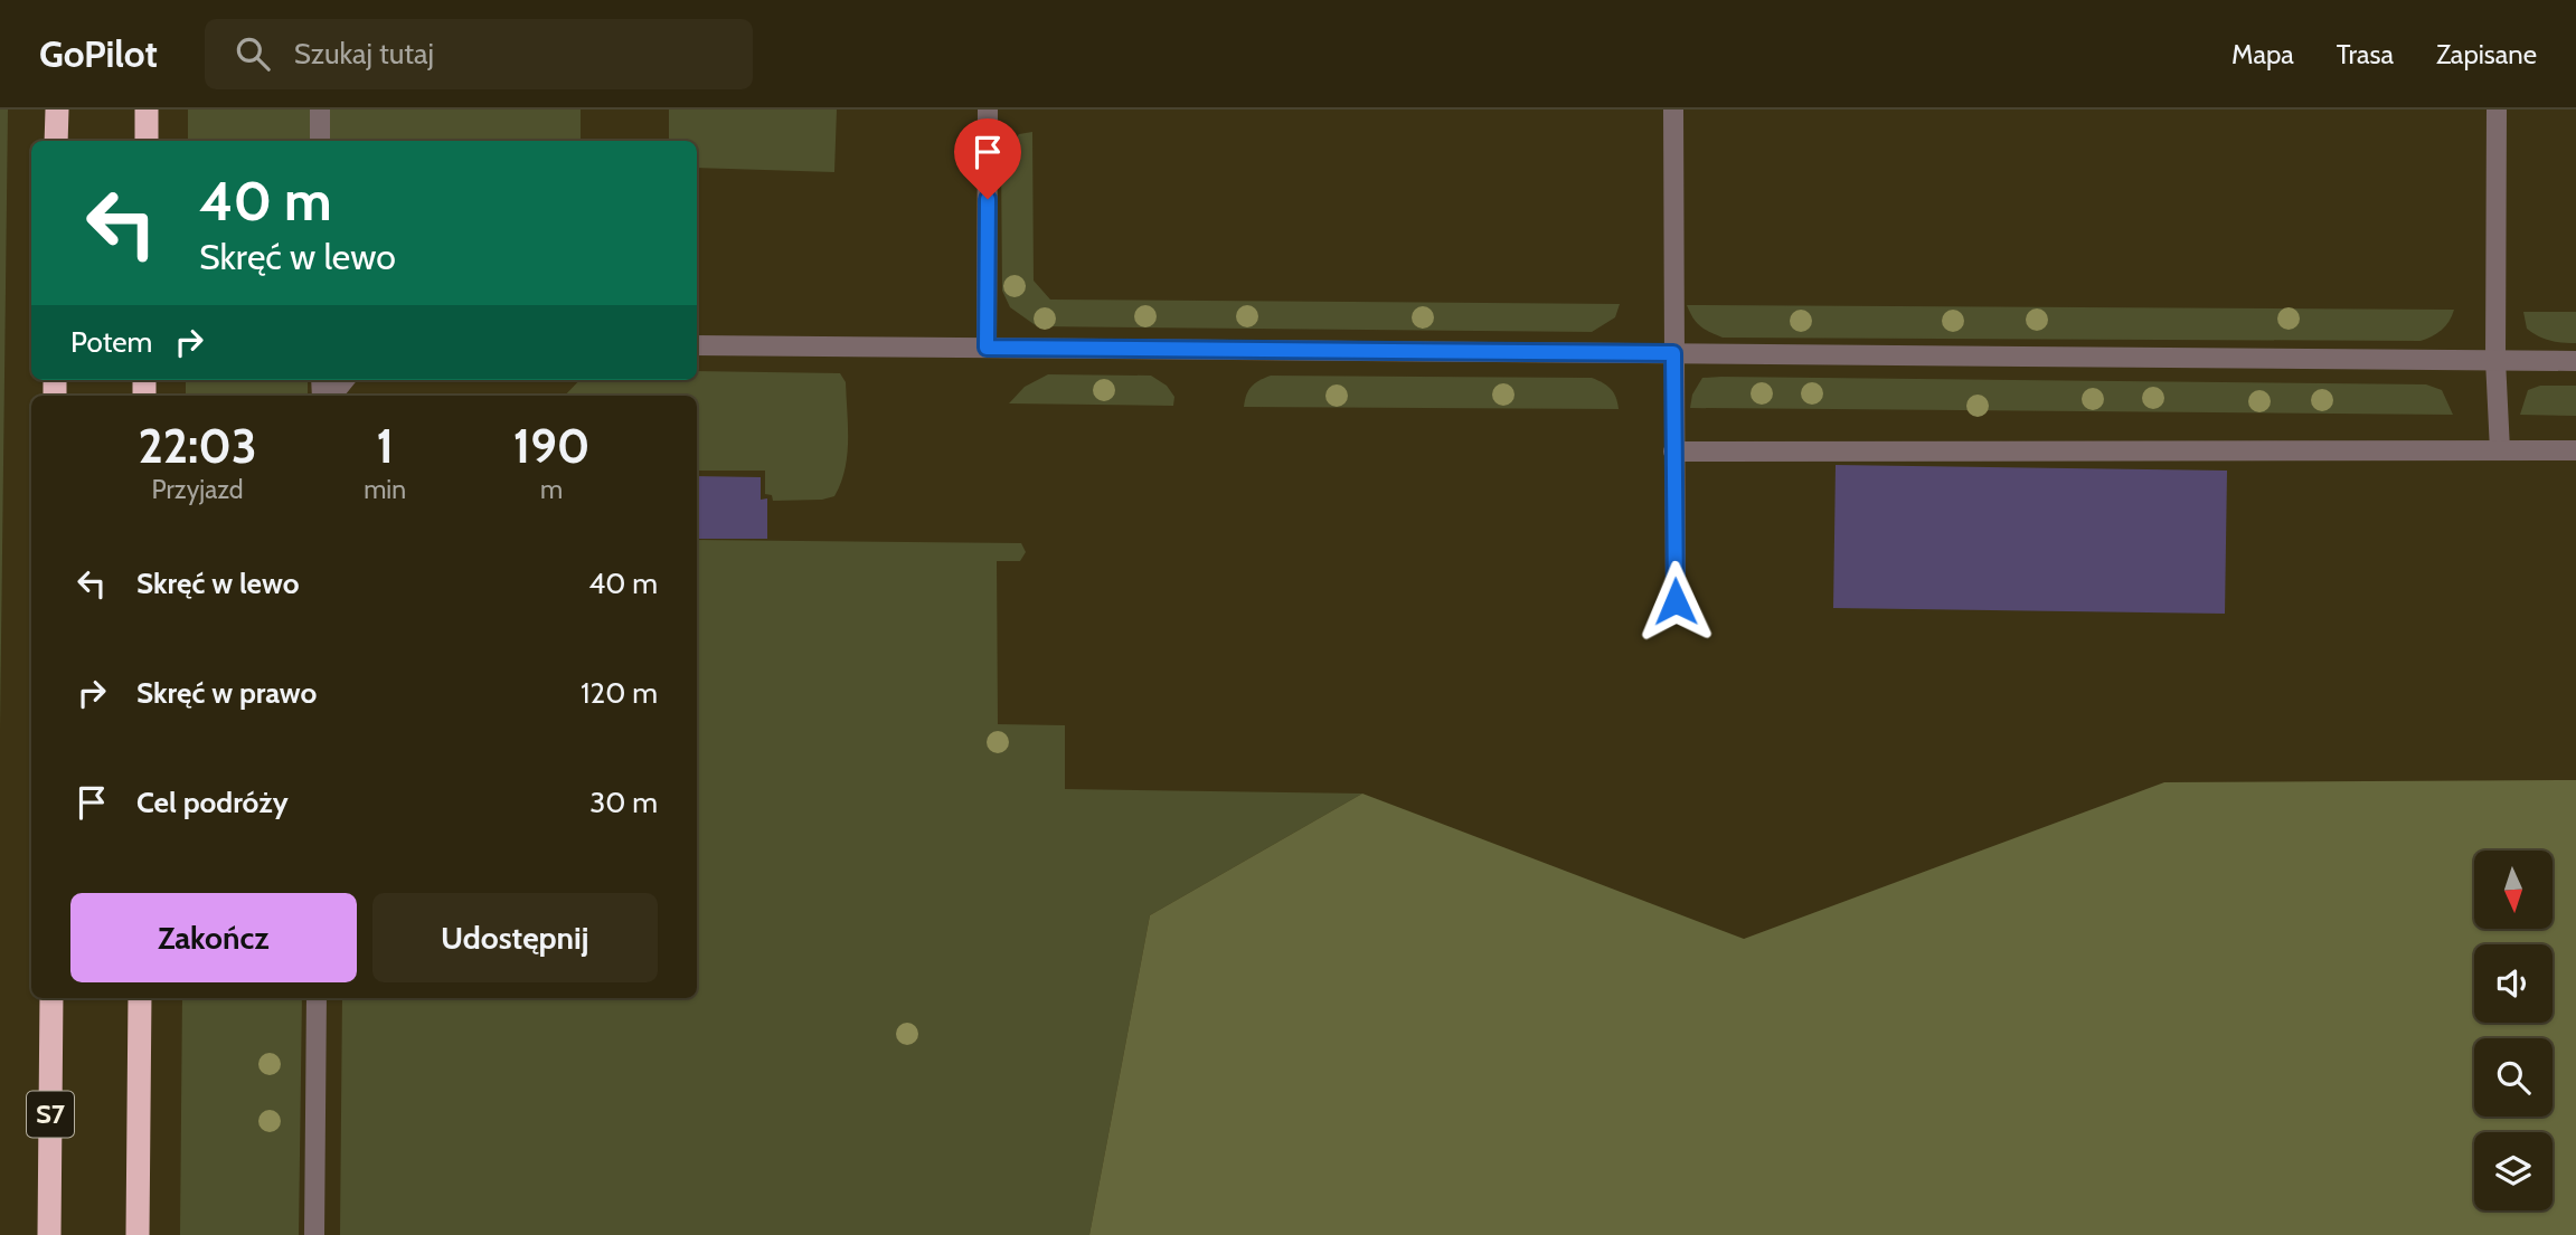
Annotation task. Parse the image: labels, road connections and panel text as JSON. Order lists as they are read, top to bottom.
{
  "streets": {
    "highway": ["S7"]
  },
  "north": "bottom",
  "page": {
    "header": "GoPilot",
    "search": "Szukaj tutaj",
    "nav": ["Mapa", "Trasa", "Zapisane"],
    "turn": ["40 m", "Skręć w lewo"],
    "then": "Potem",
    "eta": [
      "22:03",
      "Przyjazd",
      "1",
      "min",
      "190",
      "m"
    ],
    "list": [
      {
        "name": "Skręć w lewo",
        "value": "40 m"
      },
      {
        "name": "Skręć w prawo",
        "value": "120 m"
      },
      {
        "name": "Cel podróży",
        "value": "30 m"
      }
    ],
    "buttons": ["Zakończ", "Udostępnij"]
  }
}
